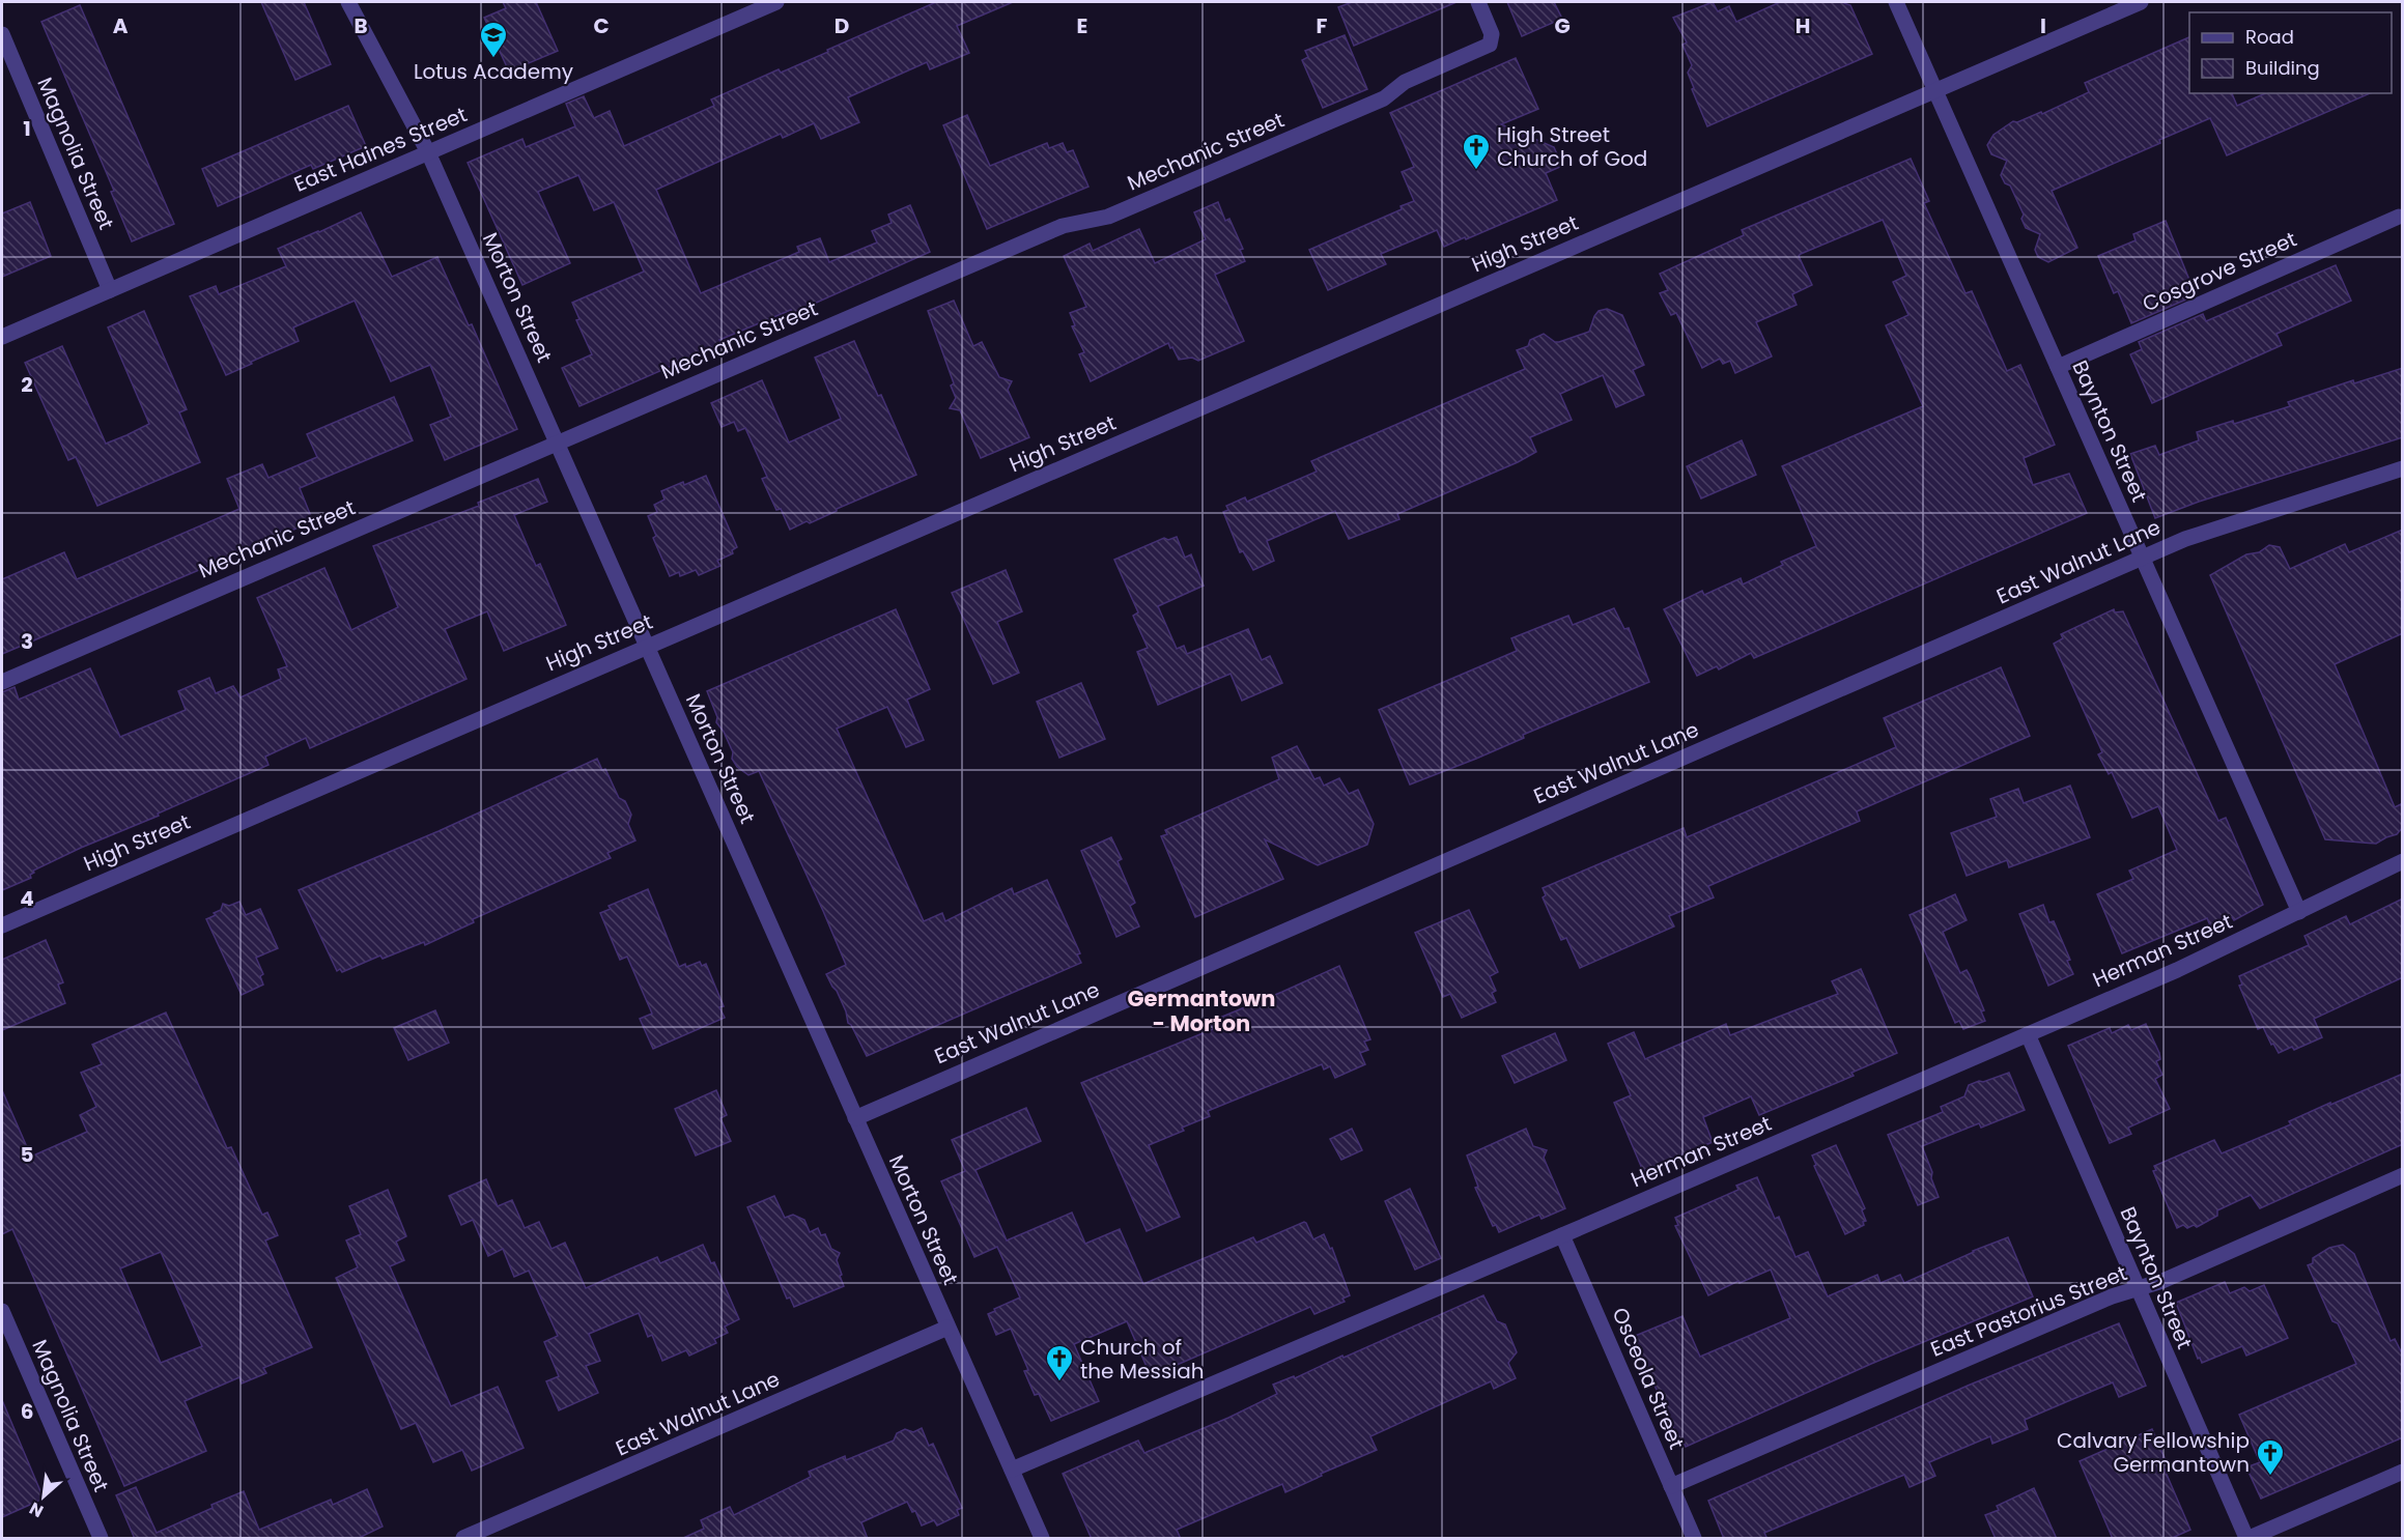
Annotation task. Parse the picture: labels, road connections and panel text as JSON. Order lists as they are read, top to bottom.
{
  "streets": {
    "street": [
      "East Haines Street",
      "Mechanic Street",
      "Magnolia Street",
      "High Street",
      "Cosgrove Street",
      "Morton Street",
      "Baynton Street",
      "East Walnut Lane",
      "Herman Street",
      "East Pastorius Street",
      "Osceola Street"
    ]
  },
  "crossings": [
    ["East Haines Street", "Magnolia Street"],
    ["East Haines Street", "Morton Street"],
    ["Mechanic Street", "Morton Street"],
    ["High Street", "Morton Street"],
    ["High Street", "Baynton Street"],
    ["Cosgrove Street", "Baynton Street"],
    ["Morton Street", "East Walnut Lane"],
    ["Morton Street", "Herman Street"],
    ["Baynton Street", "East Walnut Lane"],
    ["Baynton Street", "Herman Street"],
    ["Baynton Street", "East Pastorius Street"],
    ["Herman Street", "Osceola Street"],
    ["East Pastorius Street", "Osceola Street"]
  ],
  "districts": ["Germantown - Morton"],
  "places": {
    "school or university": ["Lotus Academy"],
    "church": ["High Street Church of God", "Church of the Messiah", "Calvary Fellowship Germantown"]
  },
  "legend": ["Road", "Building"],
  "north": "bottom left",
  "grid": {
    "columns": [
      "A",
      "B",
      "C",
      "D",
      "E",
      "F",
      "G",
      "H",
      "I"
    ],
    "rows": [
      "1",
      "2",
      "3",
      "4",
      "5",
      "6"
    ]
  }
}
